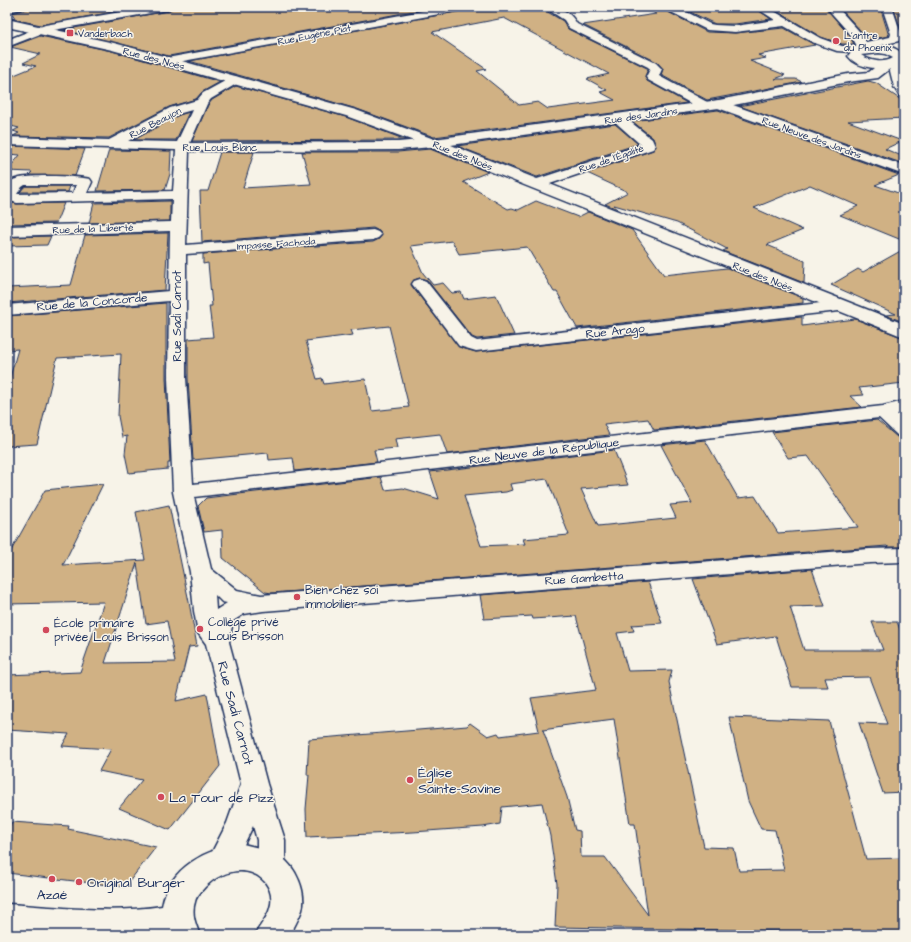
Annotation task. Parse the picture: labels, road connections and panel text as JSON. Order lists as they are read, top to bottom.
{
  "streets": {
    "street": [
      "Rue Eugène Piat",
      "Rue des Noës",
      "Rue des Jardins",
      "Rue Beaujon",
      "Rue Neuve des Jardins",
      "Rue Louis Blanc",
      "Rue de l'Égalité",
      "Rue de la Liberté",
      "Impasse Fachoda",
      "Rue de la Concorde",
      "Rue Sadi Carnot",
      "Rue Arago",
      "Rue Neuve de la République",
      "Rue Gambetta"
    ]
  },
  "crossings": [
    ["Rue Eugène Piat", "Rue des Noës"],
    ["Rue des Noës", "Rue des Jardins"],
    ["Rue des Noës", "Rue Louis Blanc"],
    ["Rue des Noës", "Rue de l'Égalité"],
    ["Rue des Noës", "Rue Sadi Carnot"],
    ["Rue des Noës", "Rue Arago"],
    ["Rue des Jardins", "Rue Neuve des Jardins"],
    ["Rue des Jardins", "Rue Louis Blanc"],
    ["Rue des Jardins", "Rue de l'Égalité"],
    ["Rue Beaujon", "Rue Louis Blanc"],
    ["Rue Beaujon", "Rue Sadi Carnot"],
    ["Rue Louis Blanc", "Rue Sadi Carnot"],
    ["Rue de la Liberté", "Rue Sadi Carnot"],
    ["Impasse Fachoda", "Rue Sadi Carnot"],
    ["Rue de la Concorde", "Rue Sadi Carnot"],
    ["Rue Sadi Carnot", "Rue Neuve de la République"],
    ["Rue Sadi Carnot", "Rue Gambetta"]
  ],
  "places": {
    "transit": ["Vanderbach"],
    "other": [
      "L'antre du Phoenix",
      "Bien chez soi immobilier",
      "Collège privé Louis Brisson",
      "École primaire privée Louis Brisson",
      "Église Sainte-Savine",
      "La Tour de Pizz",
      "Azaé",
      "Original Burger"
    ]
  }
}
